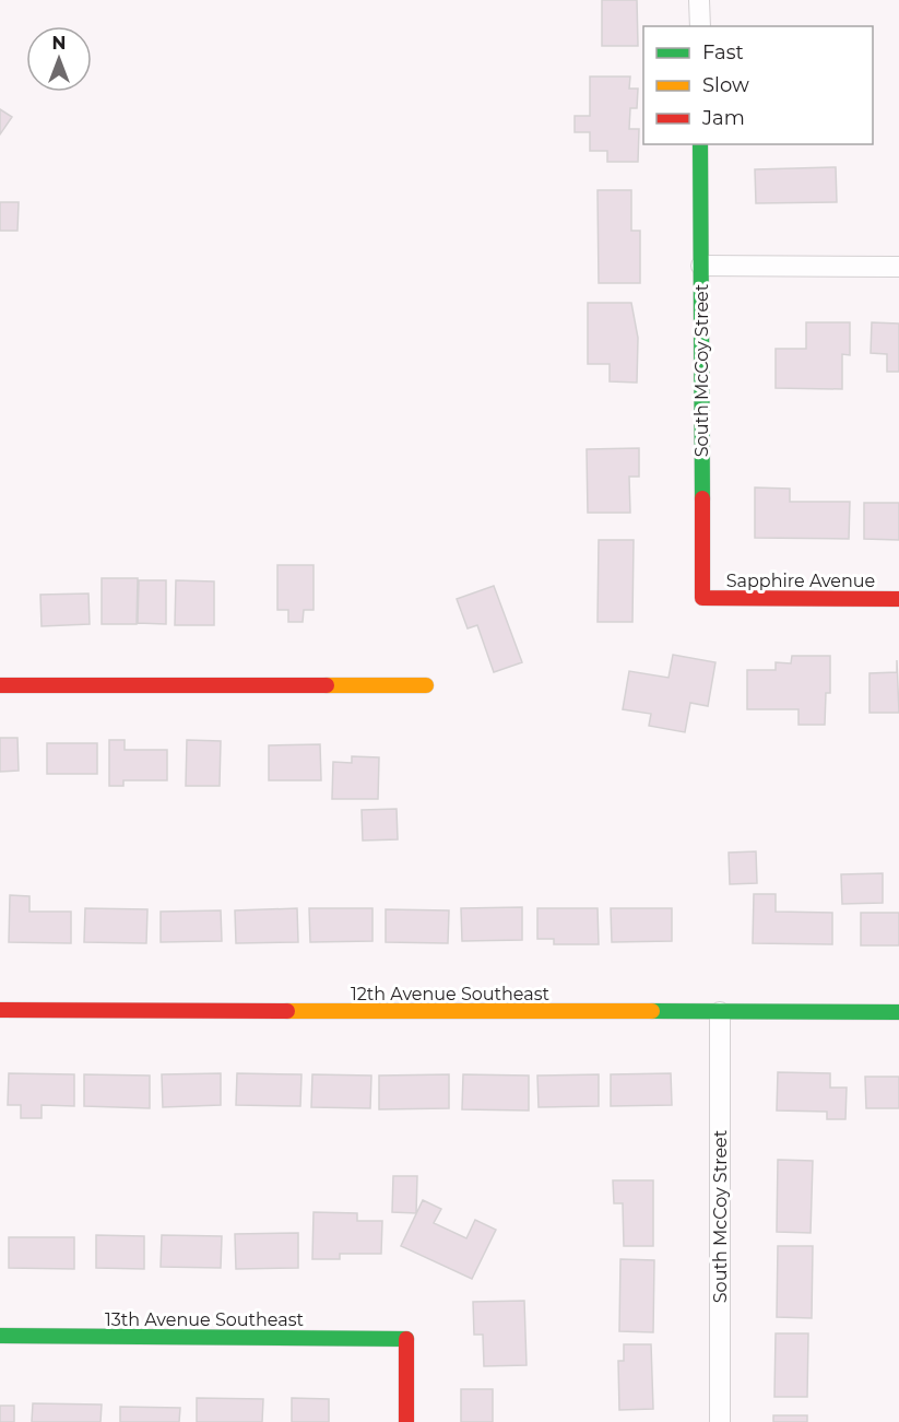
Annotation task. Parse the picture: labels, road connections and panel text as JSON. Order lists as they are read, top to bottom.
{
  "streets": {
    "street": [
      "South McCoy Street",
      "Sapphire Avenue",
      "12th Avenue Southeast",
      "13th Avenue Southeast"
    ]
  },
  "crossings": [
    ["South McCoy Street", "Sapphire Avenue"],
    ["South McCoy Street", "12th Avenue Southeast"]
  ],
  "legend": ["Fast", "Slow", "Jam"],
  "north": "top"
}
